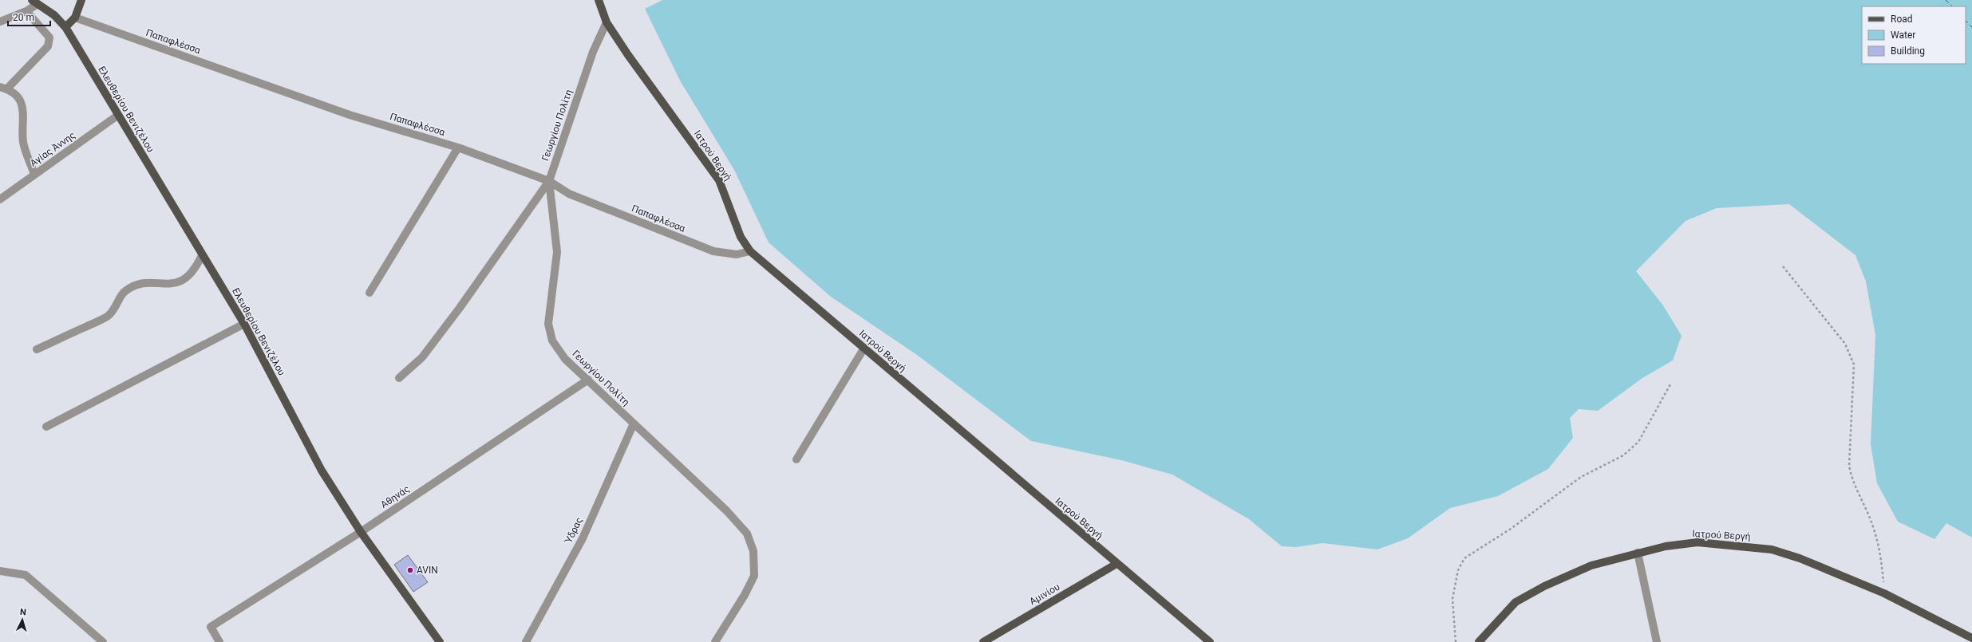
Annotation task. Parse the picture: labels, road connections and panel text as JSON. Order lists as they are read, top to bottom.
{
  "streets": {
    "main road": ["Ελευθερίου Βενιζέλου", "Ιατρού Βεργή", "Αμινίου"],
    "street": [
      "Παπαφλέσσα",
      "Γεωργίου Πολίτη",
      "Αγίας Άννης",
      "Αθηνάς",
      "Ύδρας"
    ]
  },
  "crossings": [
    ["Παπαφλέσσα", "Γεωργίου Πολίτη"],
    ["Παπαφλέσσα", "Ιατρού Βεργή"],
    ["Ελευθερίου Βενιζέλου", "Αγίας Άννης"],
    ["Ελευθερίου Βενιζέλου", "Αθηνάς"],
    ["Γεωργίου Πολίτη", "Ιατρού Βεργή"],
    ["Γεωργίου Πολίτη", "Αθηνάς"],
    ["Γεωργίου Πολίτη", "Ύδρας"],
    ["Ιατρού Βεργή", "Αμινίου"]
  ],
  "places": ["AVIN"],
  "legend": ["Road", "Water", "Building"],
  "scale_bar": "20 m",
  "north": "top"
}
